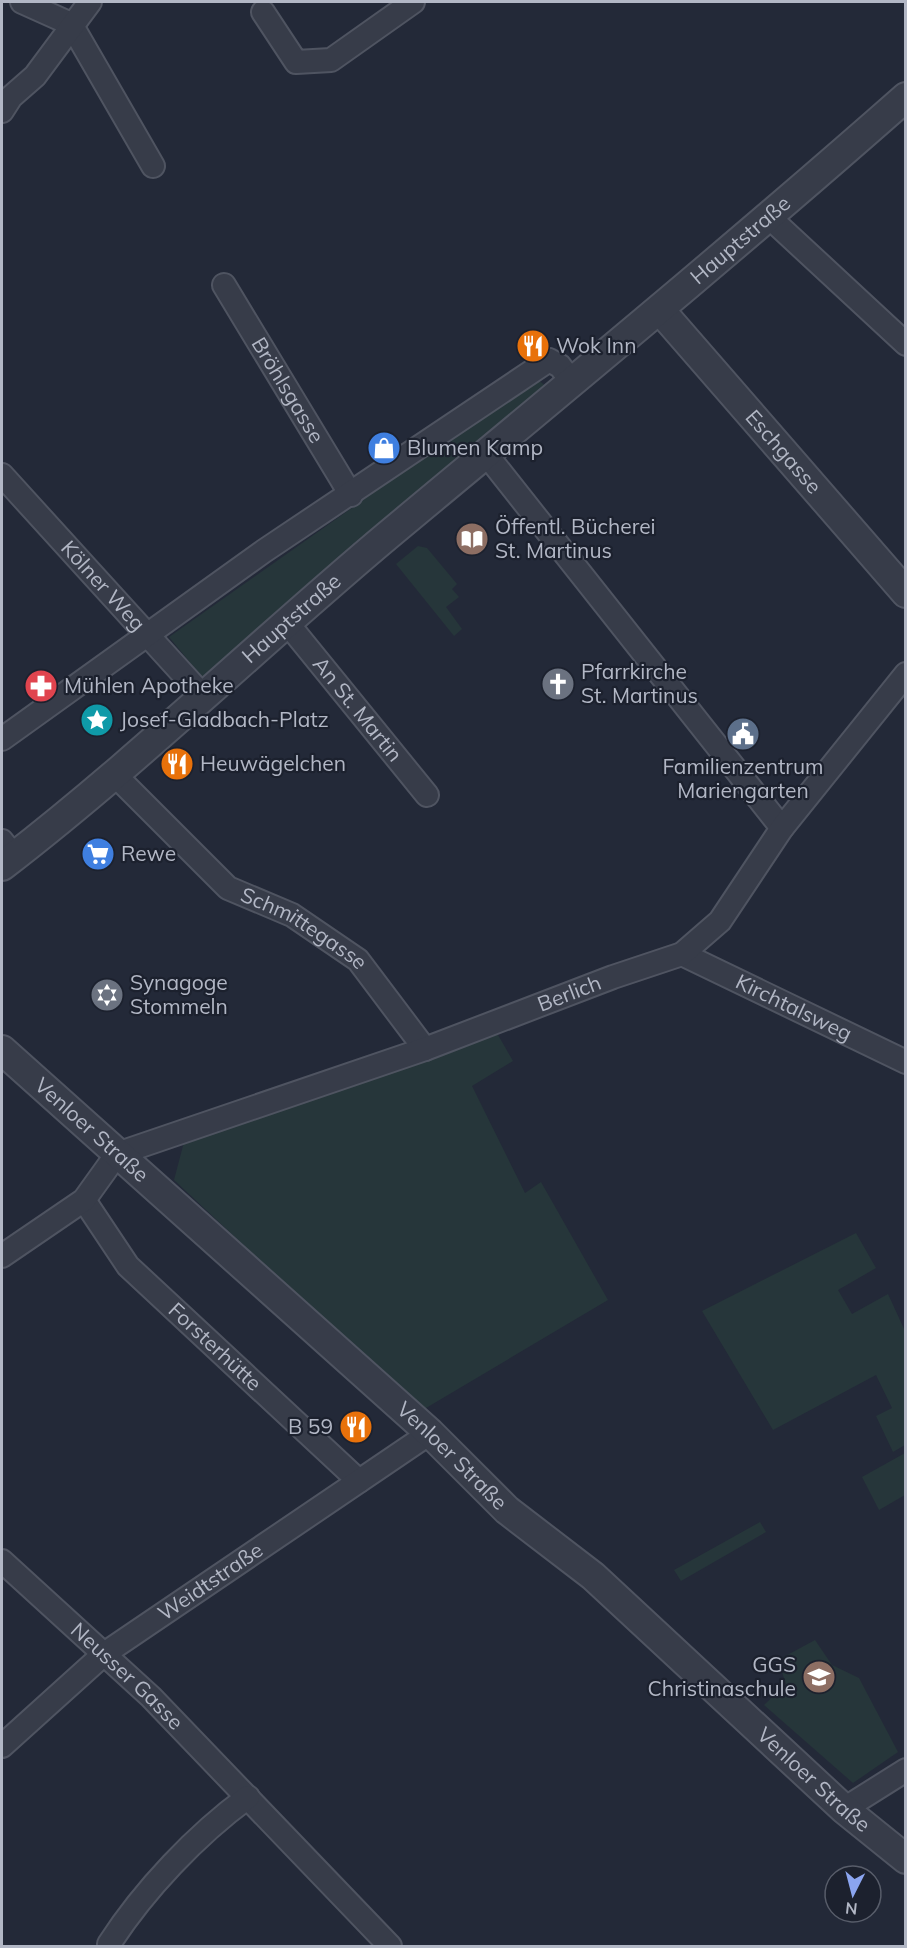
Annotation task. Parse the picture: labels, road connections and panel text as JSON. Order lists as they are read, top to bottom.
{
  "streets": {
    "street": [
      "Hauptstraße",
      "Bröhlsgasse",
      "Eschgasse",
      "Kölner Weg",
      "An St. Martin",
      "Schmittegasse",
      "Berlich",
      "Kirchtalsweg",
      "Venloer Straße",
      "Forsterhütte",
      "Weidtstraße",
      "Neusser Gasse"
    ]
  },
  "crossings": [
    ["Hauptstraße", "Eschgasse"],
    ["Hauptstraße", "Kölner Weg"],
    ["Hauptstraße", "An St. Martin"],
    ["Hauptstraße", "Schmittegasse"],
    ["Schmittegasse", "Berlich"],
    ["Berlich", "Kirchtalsweg"],
    ["Berlich", "Venloer Straße"],
    ["Venloer Straße", "Weidtstraße"],
    ["Forsterhütte", "Weidtstraße"],
    ["Weidtstraße", "Neusser Gasse"]
  ],
  "places": {
    "restaurant": ["Wok Inn", "Heuwägelchen", "B 59"],
    "shop": ["Blumen Kamp"],
    "library": ["Öffentl. Bücherei St. Martinus"],
    "church": ["Pfarrkirche St. Martinus"],
    "pharmacy": ["Mühlen Apotheke"],
    "place": ["Josef-Gladbach-Platz"],
    "public building": ["Familienzentrum Mariengarten"],
    "supermarket": ["Rewe"],
    "synagogue": ["Synagoge Stommeln"],
    "school or university": ["GGS Christinaschule"]
  },
  "north": "bottom"
}
